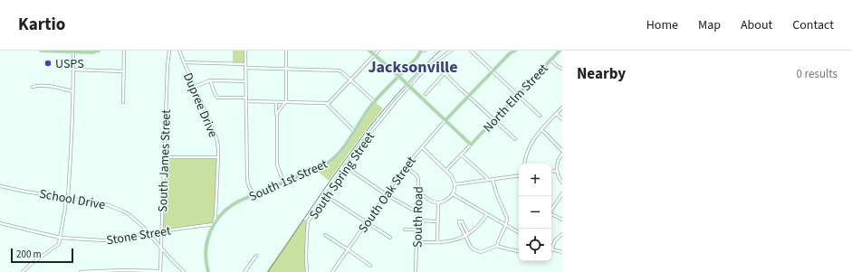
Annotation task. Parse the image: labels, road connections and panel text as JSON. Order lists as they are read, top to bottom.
{
  "streets": {
    "main road": ["North Elm Street", "South 1st Street"],
    "street": [
      "Dupree Drive",
      "South James Street",
      "South Spring Street",
      "South Oak Street",
      "School Drive",
      "South Road",
      "Stone Street"
    ]
  },
  "crossings": [
    ["Dupree Drive", "South 1st Street"],
    ["Dupree Drive", "Stone Street"],
    ["South James Street", "School Drive"],
    ["South James Street", "Stone Street"],
    ["South 1st Street", "Stone Street"],
    ["South Oak Street", "South Road"],
    ["School Drive", "Stone Street"]
  ],
  "districts": ["Jacksonville"],
  "places": ["USPS"],
  "scale_bar": "200 m",
  "page": {
    "header": "Kartio",
    "nav": [
      "Home",
      "Map",
      "About",
      "Contact"
    ],
    "heading": ["Nearby", "0 results"],
    "map_buttons": ["+", "−"],
    "scale": "200 m"
  }
}
